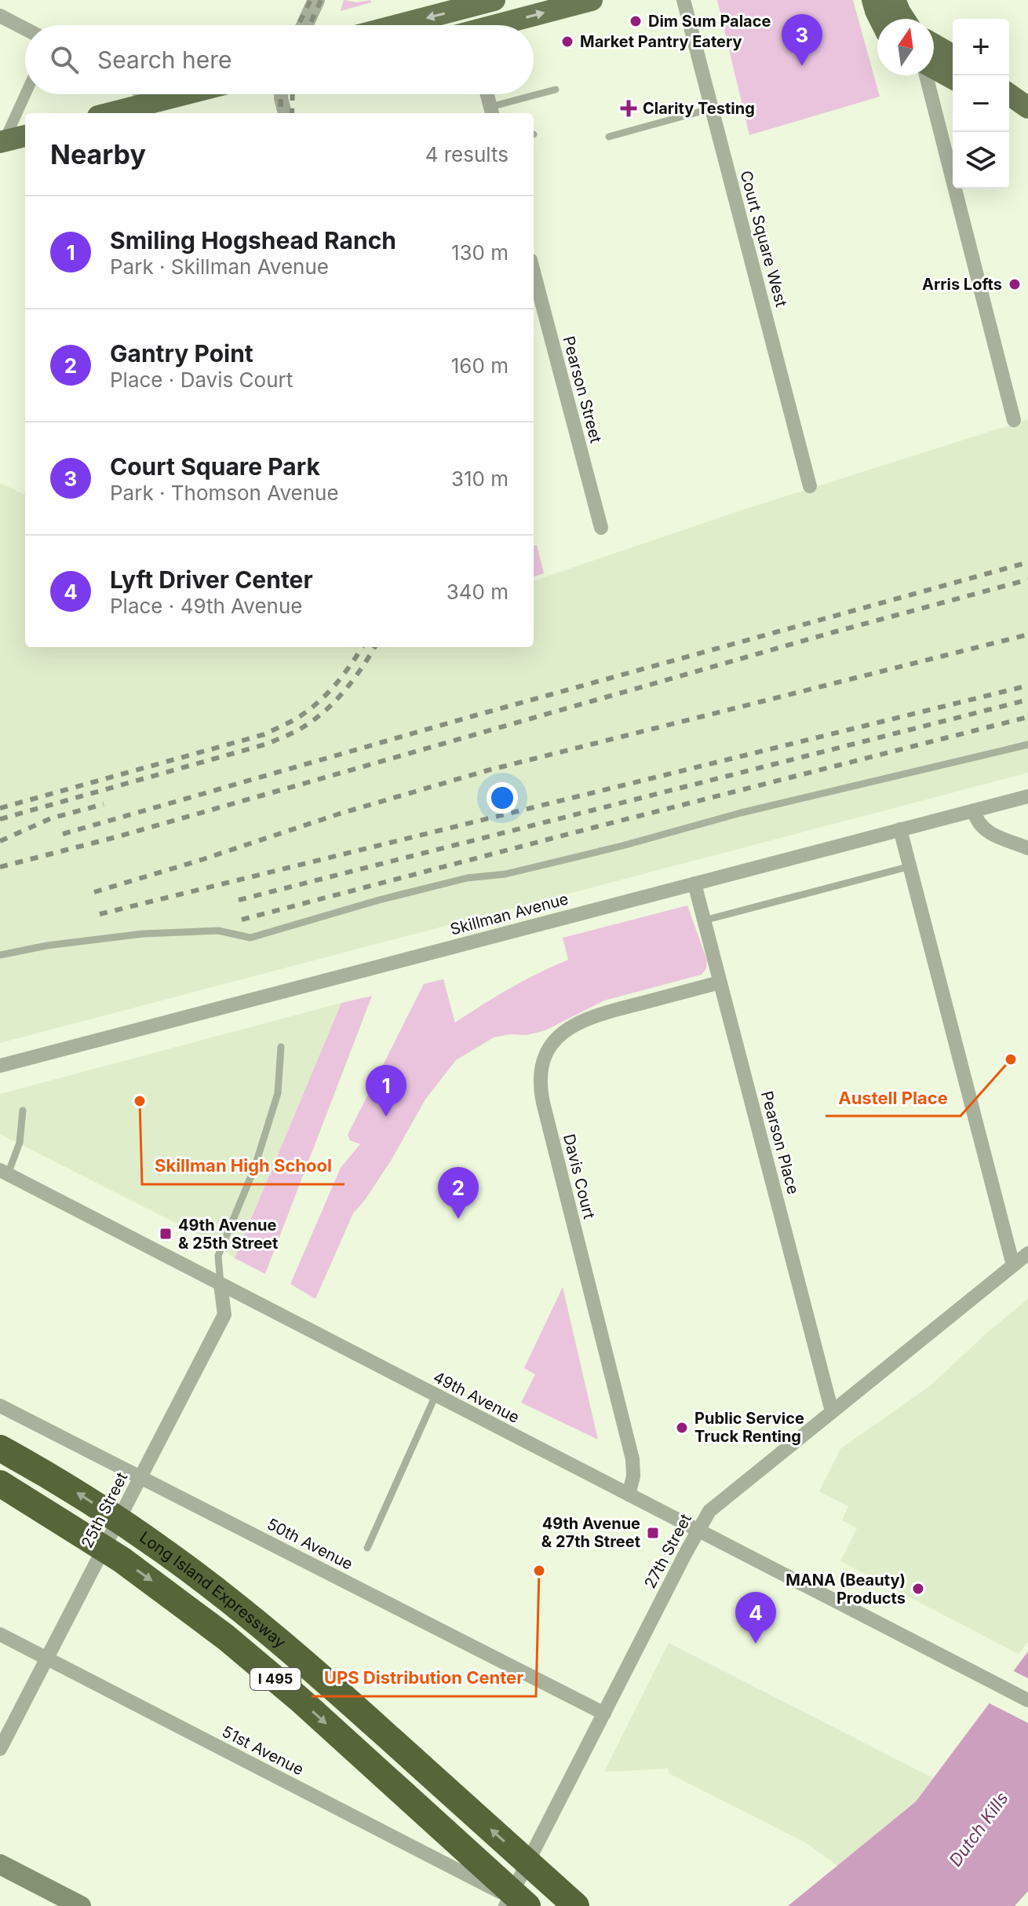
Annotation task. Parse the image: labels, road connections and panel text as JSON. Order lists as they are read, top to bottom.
{
  "streets": {
    "highway": ["Long Island Expressway", "I 495"],
    "street": [
      "Court Square West",
      "Pearson Street",
      "Skillman Avenue",
      "Pearson Place",
      "Davis Court",
      "49th Avenue",
      "25th Street",
      "50th Avenue",
      "27th Street",
      "51st Avenue"
    ]
  },
  "crossings": [
    ["Skillman Avenue", "Pearson Place"],
    ["Pearson Place", "Davis Court"],
    ["Pearson Place", "27th Street"],
    ["Davis Court", "49th Avenue"],
    ["49th Avenue", "25th Street"],
    ["49th Avenue", "27th Street"],
    ["25th Street", "50th Avenue"],
    ["25th Street", "51st Avenue"],
    ["50th Avenue", "27th Street"],
    ["27th Street", "Long Island Expressway"],
    ["27th Street", "51st Avenue"],
    ["Long Island Expressway", "51st Avenue"]
  ],
  "water": ["Dutch Kills"],
  "places": {
    "other": [
      "Dim Sum Palace",
      "Market Pantry Eatery",
      "Arris Lofts",
      "Austell Place",
      "Skillman High School",
      "Public Service Truck Renting",
      "UPS Distribution Center",
      "MANA (Beauty) Products"
    ],
    "health": ["Clarity Testing"],
    "transit": ["49th Avenue & 25th Street", "49th Avenue & 27th Street"]
  },
  "north": "top",
  "page": {
    "pins": [
      "3",
      "1",
      "2",
      "4"
    ],
    "map_buttons": ["+", "−"],
    "search": "Search here",
    "heading": ["Nearby", "4 results"],
    "list": [
      {
        "mark": "1",
        "name": "Smiling Hogshead Ranch",
        "note": "Park · Skillman Avenue",
        "value": "130 m"
      },
      {
        "mark": "2",
        "name": "Gantry Point",
        "note": "Place · Davis Court",
        "value": "160 m"
      },
      {
        "mark": "3",
        "name": "Court Square Park",
        "note": "Park · Thomson Avenue",
        "value": "310 m"
      },
      {
        "mark": "4",
        "name": "Lyft Driver Center",
        "note": "Place · 49th Avenue",
        "value": "340 m"
      }
    ]
  }
}
